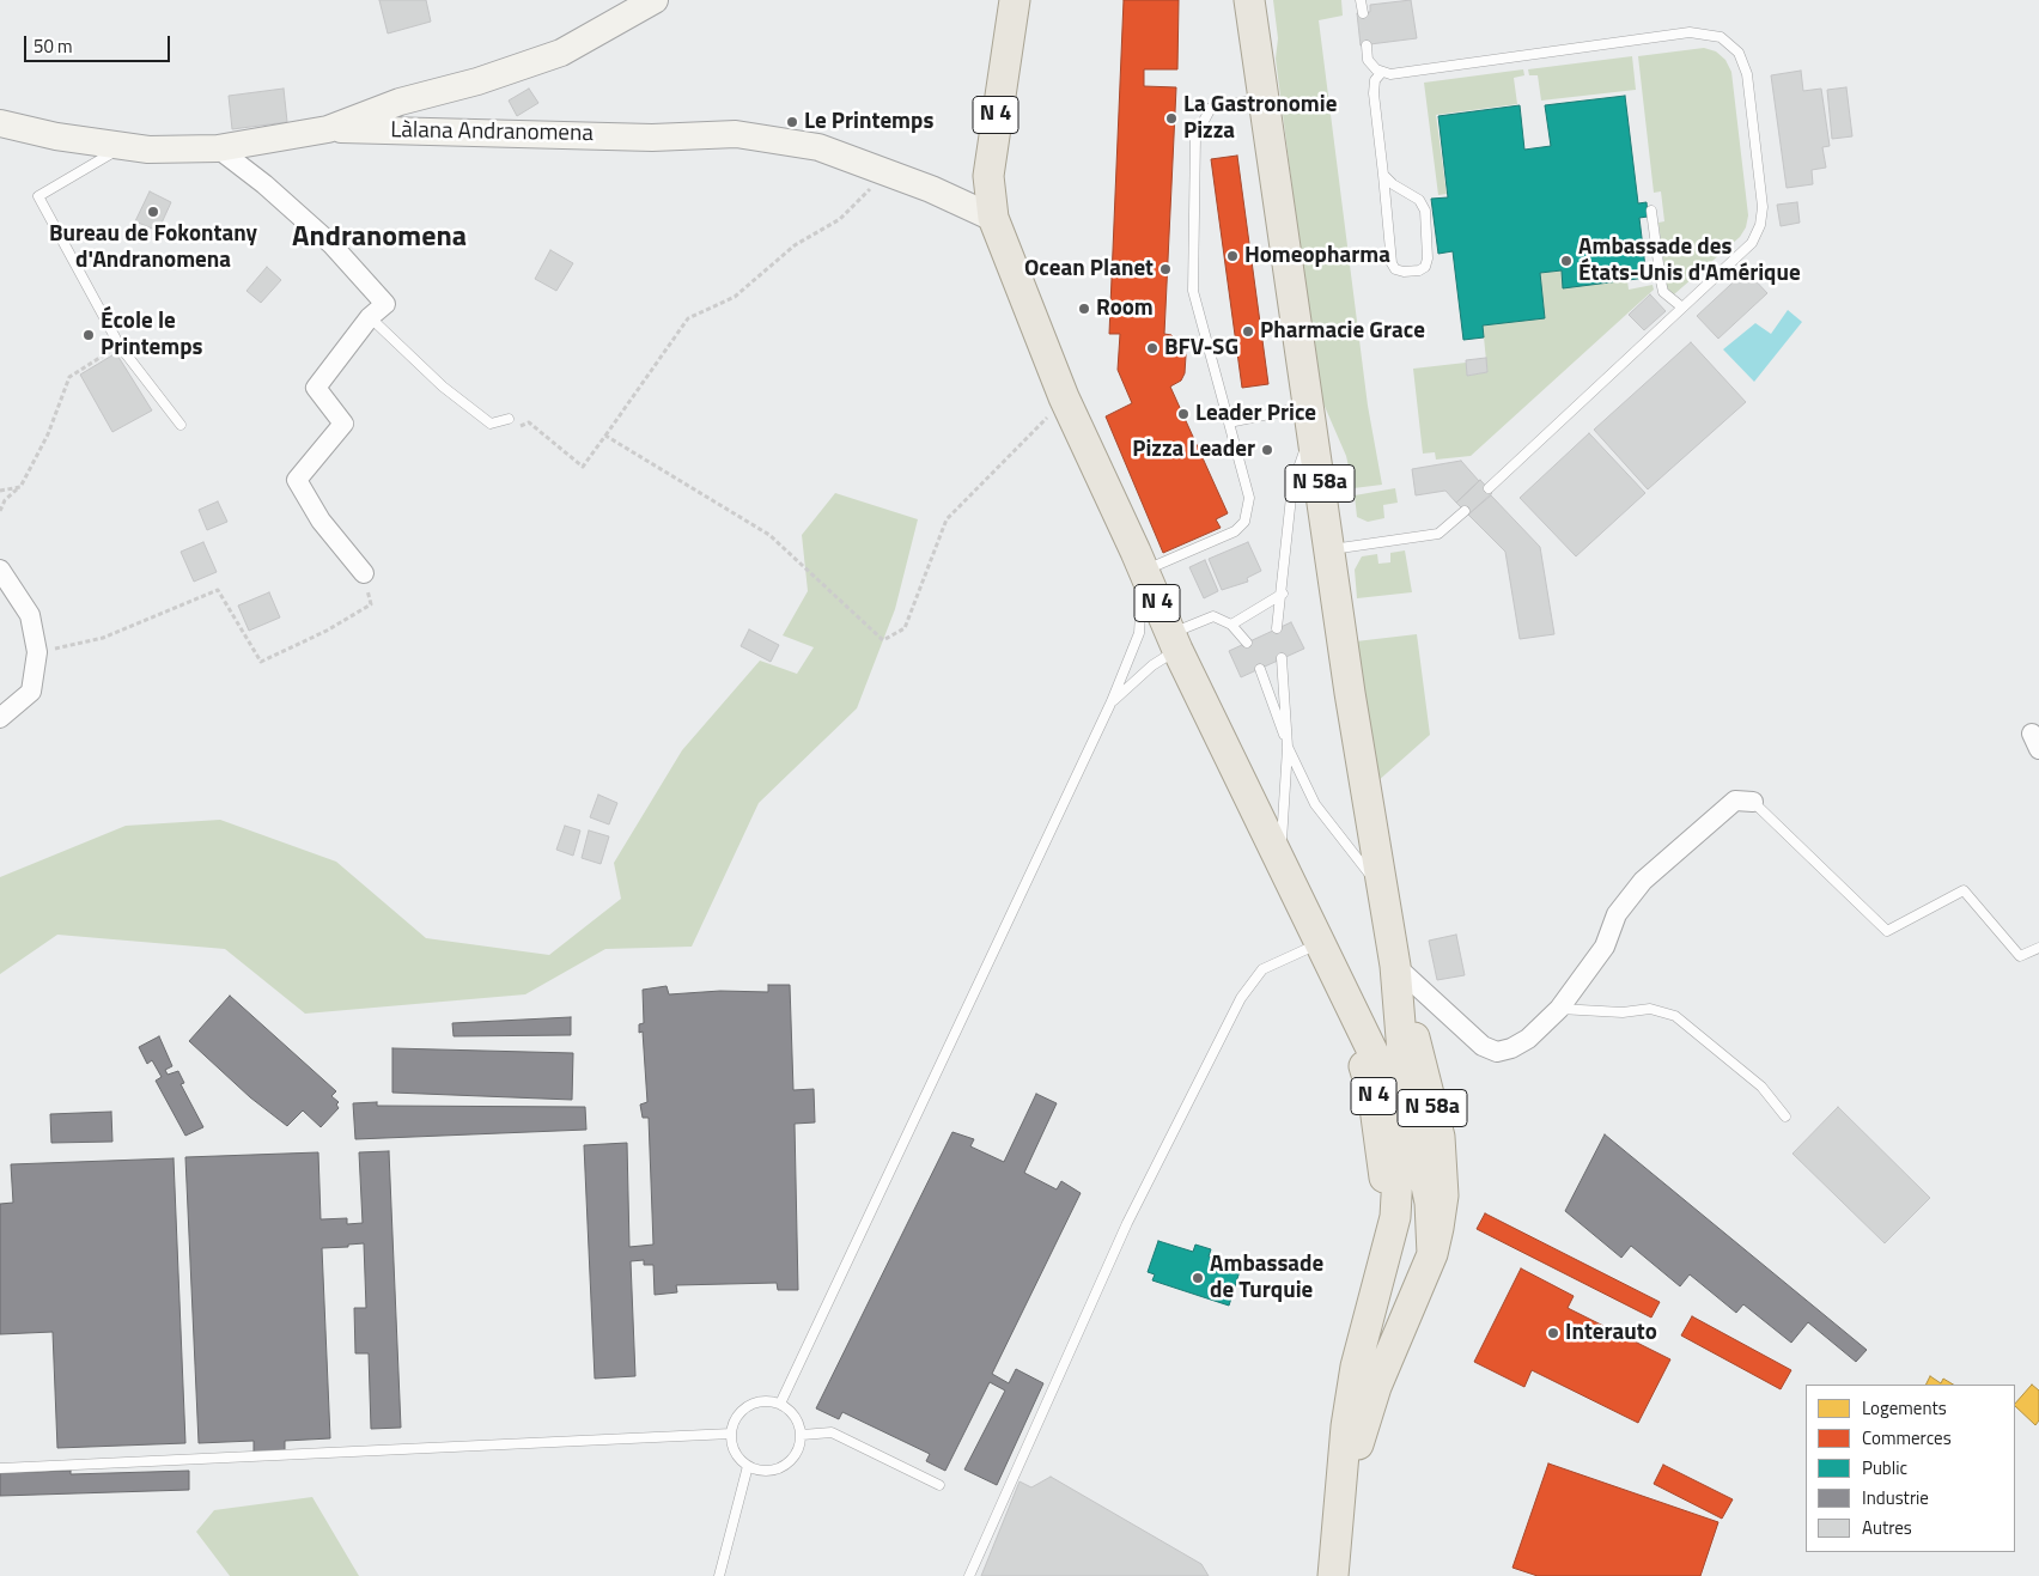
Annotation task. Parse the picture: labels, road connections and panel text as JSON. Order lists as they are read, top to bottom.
{
  "streets": {
    "main road": ["N 4", "N 58a"],
    "street": ["Làlana Andranomena"]
  },
  "crossings": [
    ["N 4", "Làlana Andranomena"],
    ["N 4", "N 58a"]
  ],
  "districts": ["Andranomena"],
  "places": [
    "La Gastronomie Pizza",
    "Le Printemps",
    "Bureau de Fokontany d'Andranomena",
    "Homeopharma",
    "Ambassade des États-Unis d'Amérique",
    "Ocean Planet",
    "Room",
    "Pharmacie Grace",
    "École le Printemps",
    "BFV-SG",
    "Leader Price",
    "Pizza Leader",
    "Ambassade de Turquie",
    "Interauto"
  ],
  "legend": [
    "Logements",
    "Commerces",
    "Public",
    "Industrie",
    "Autres"
  ],
  "scale_bar": "50 m"
}
